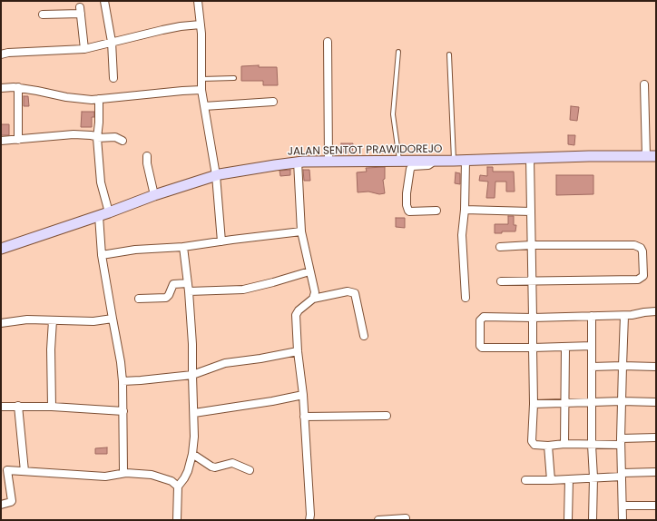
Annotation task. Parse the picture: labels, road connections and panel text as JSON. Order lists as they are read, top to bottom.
{
  "streets": {
    "main road": ["JALAN SENTOT PRAWIDOREJO"]
  }
}
